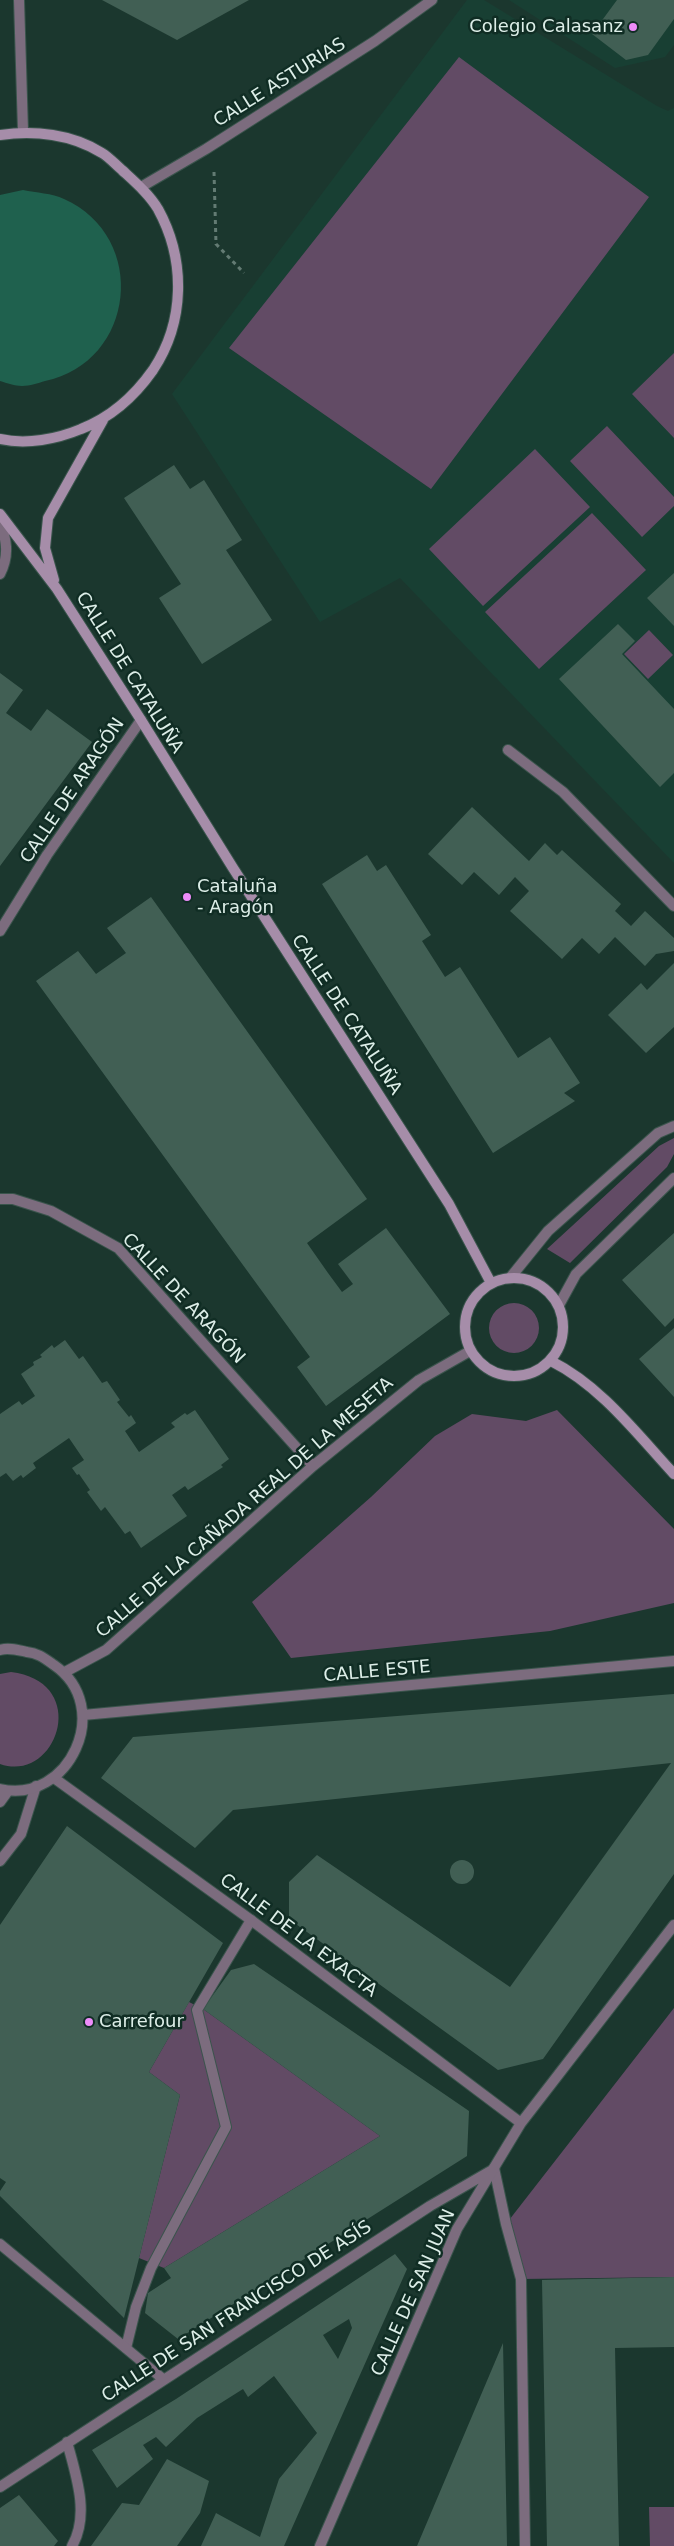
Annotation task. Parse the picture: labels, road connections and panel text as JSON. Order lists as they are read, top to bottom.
{
  "streets": {
    "main road": ["CALLE DE CATALUÑA"],
    "street": [
      "CALLE ASTURIAS",
      "CALLE DE ARAGÓN",
      "CALLE DE LA CAÑADA REAL DE LA MESETA",
      "CALLE ESTE",
      "CALLE DE LA EXACTA",
      "CALLE DE SAN JUAN",
      "CALLE DE SAN FRANCISCO DE ASÍS"
    ]
  },
  "crossings": [
    ["CALLE DE CATALUÑA", "CALLE DE ARAGÓN"],
    ["CALLE DE CATALUÑA", "CALLE DE LA CAÑADA REAL DE LA MESETA"],
    ["CALLE DE ARAGÓN", "CALLE DE LA CAÑADA REAL DE LA MESETA"],
    ["CALLE DE LA EXACTA", "CALLE DE SAN JUAN"],
    ["CALLE DE SAN JUAN", "CALLE DE SAN FRANCISCO DE ASÍS"]
  ],
  "places": ["Colegio Calasanz", "Cataluña - Aragón", "Carrefour"]
}
